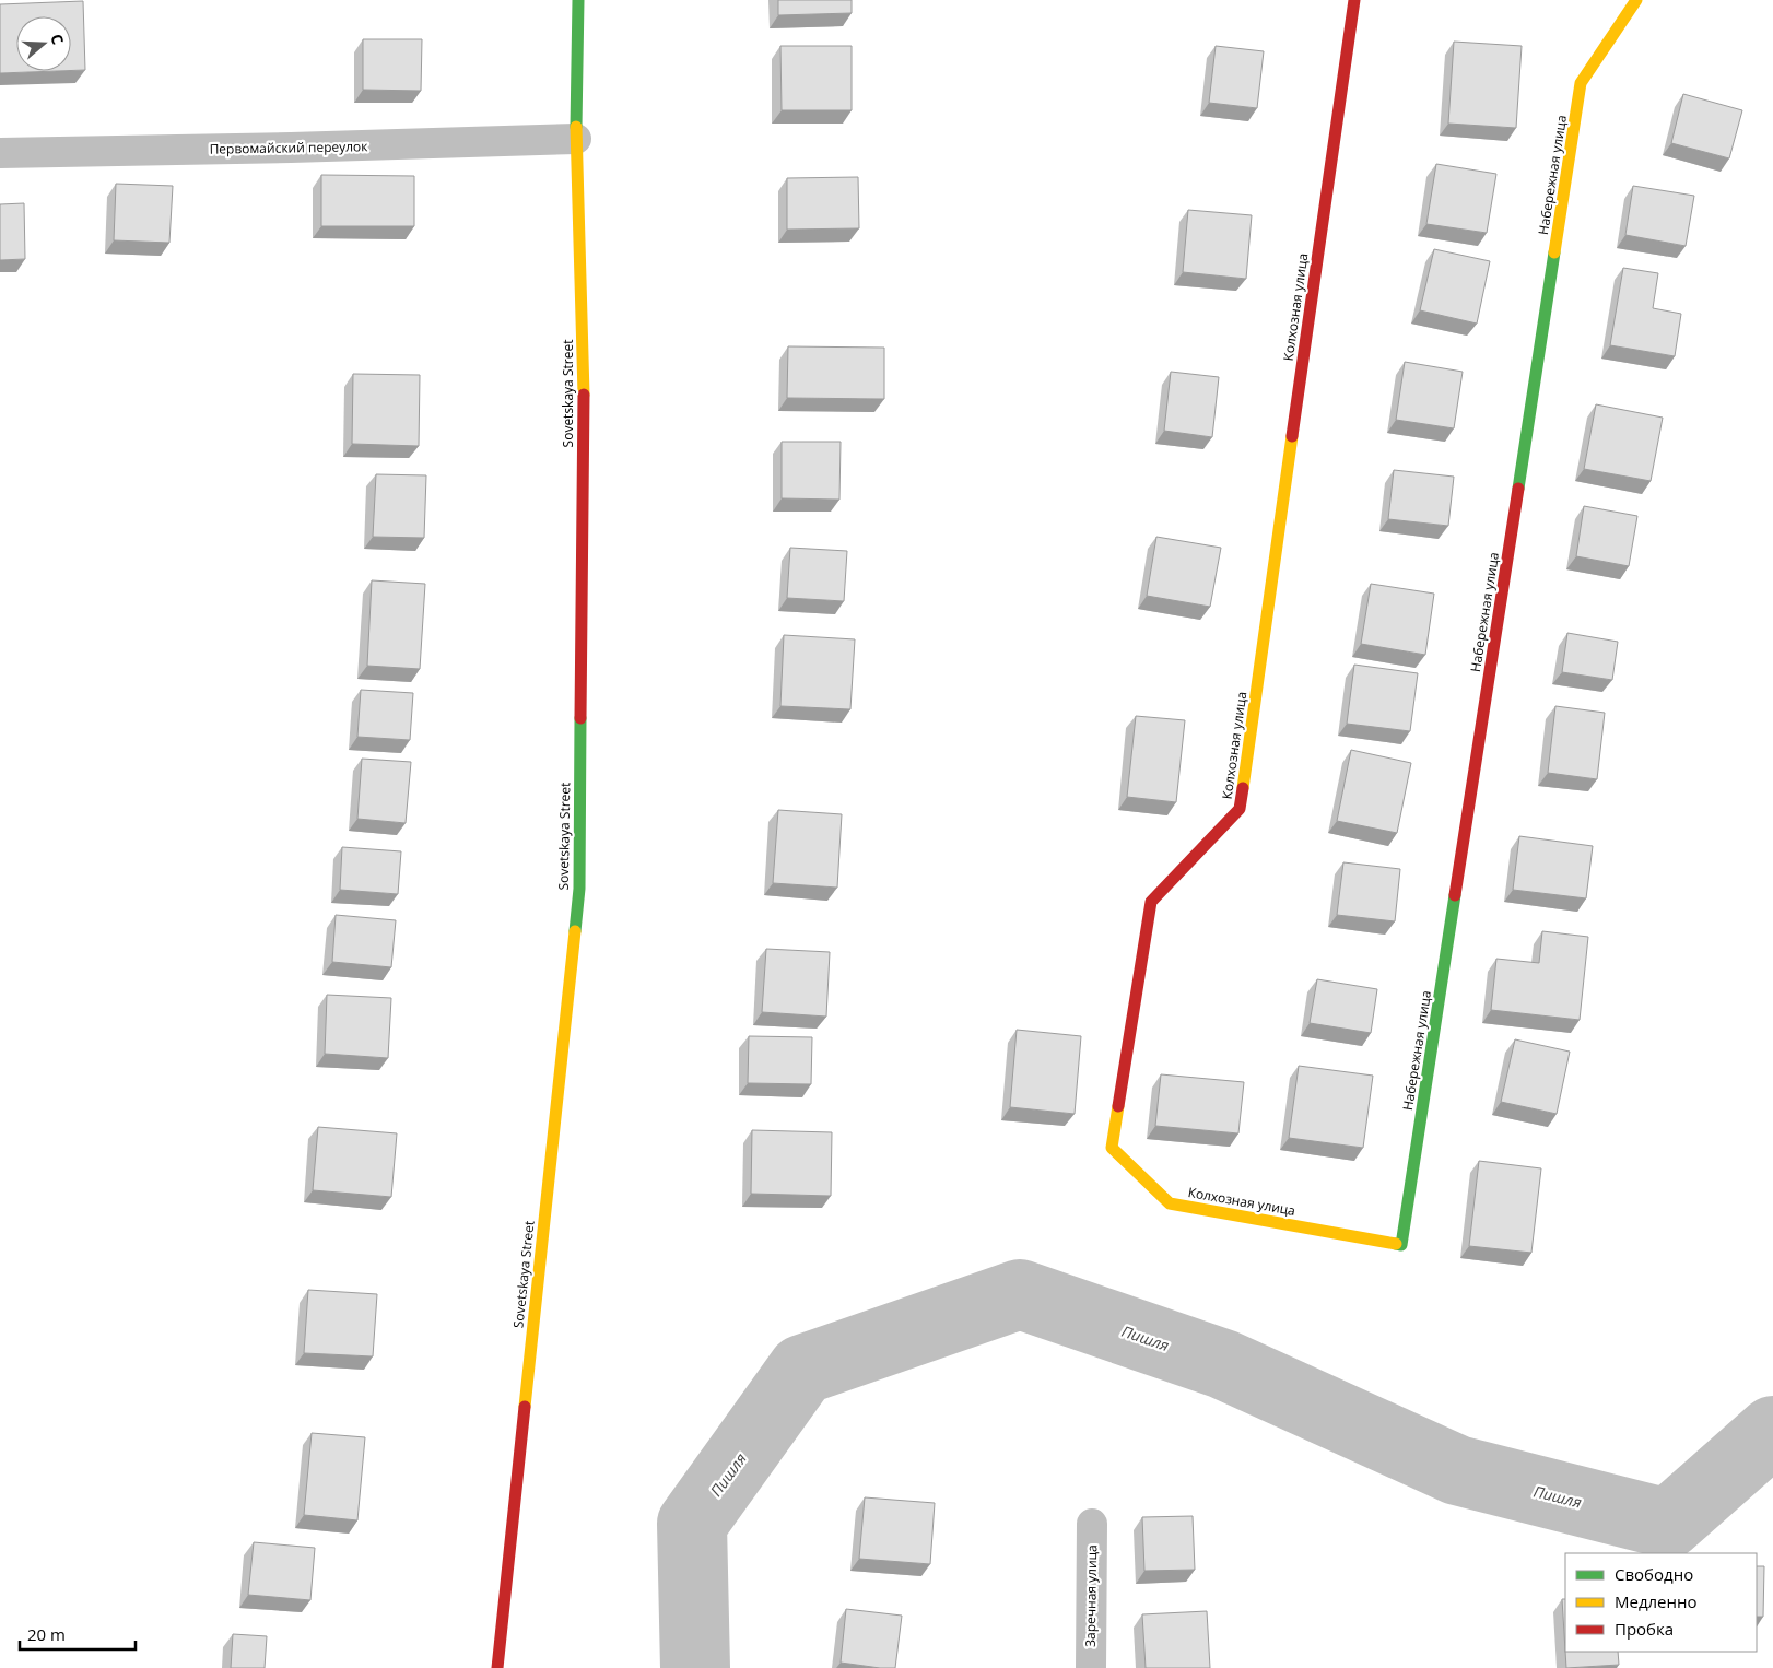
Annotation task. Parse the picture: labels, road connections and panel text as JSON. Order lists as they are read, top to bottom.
{
  "streets": {
    "street": [
      "Первомайский переулок",
      "Набережная улица",
      "Колхозная улица",
      "Sovetskaya Street",
      "Заречная улица"
    ]
  },
  "crossings": [
    ["Первомайский переулок", "Sovetskaya Street"],
    ["Набережная улица", "Колхозная улица"]
  ],
  "water": ["Пишля"],
  "legend": ["Свободно", "Медленно", "Пробка"],
  "scale_bar": "20 m",
  "north": "right"
}
